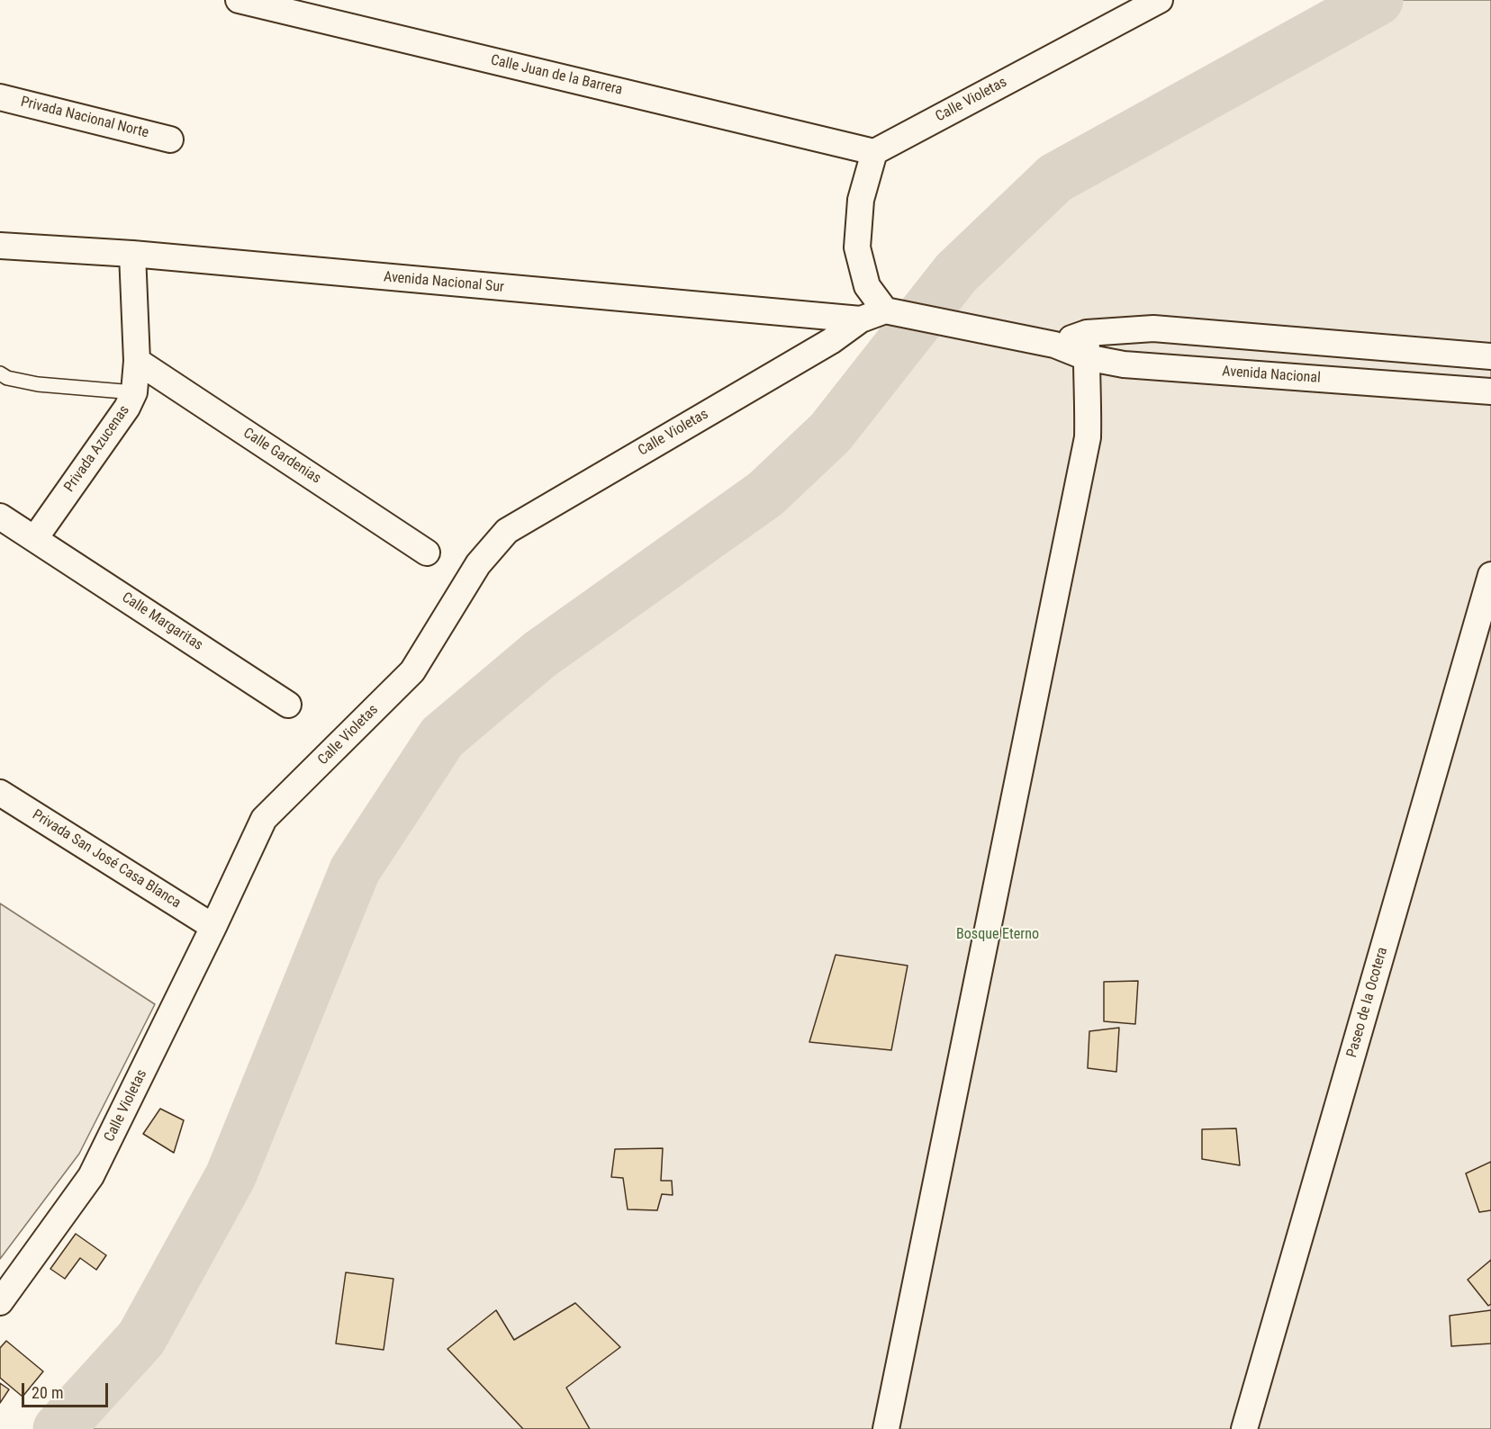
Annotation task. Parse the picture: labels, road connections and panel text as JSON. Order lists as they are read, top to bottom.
{
  "streets": {
    "street": [
      "Calle Juan de la Barrera",
      "Calle Violetas",
      "Privada Nacional Norte",
      "Avenida Nacional Sur",
      "Avenida Nacional",
      "Privada Azucenas",
      "Calle Gardenias",
      "Calle Margaritas",
      "Privada San José Casa Blanca",
      "Paseo de la Ocotera"
    ]
  },
  "crossings": [
    ["Calle Juan de la Barrera", "Calle Violetas"],
    ["Calle Violetas", "Avenida Nacional Sur"],
    ["Calle Violetas", "Privada San José Casa Blanca"],
    ["Avenida Nacional Sur", "Privada Azucenas"],
    ["Privada Azucenas", "Calle Gardenias"],
    ["Privada Azucenas", "Calle Margaritas"]
  ],
  "parks": ["Bosque Eterno"],
  "scale_bar": "20 m"
}
